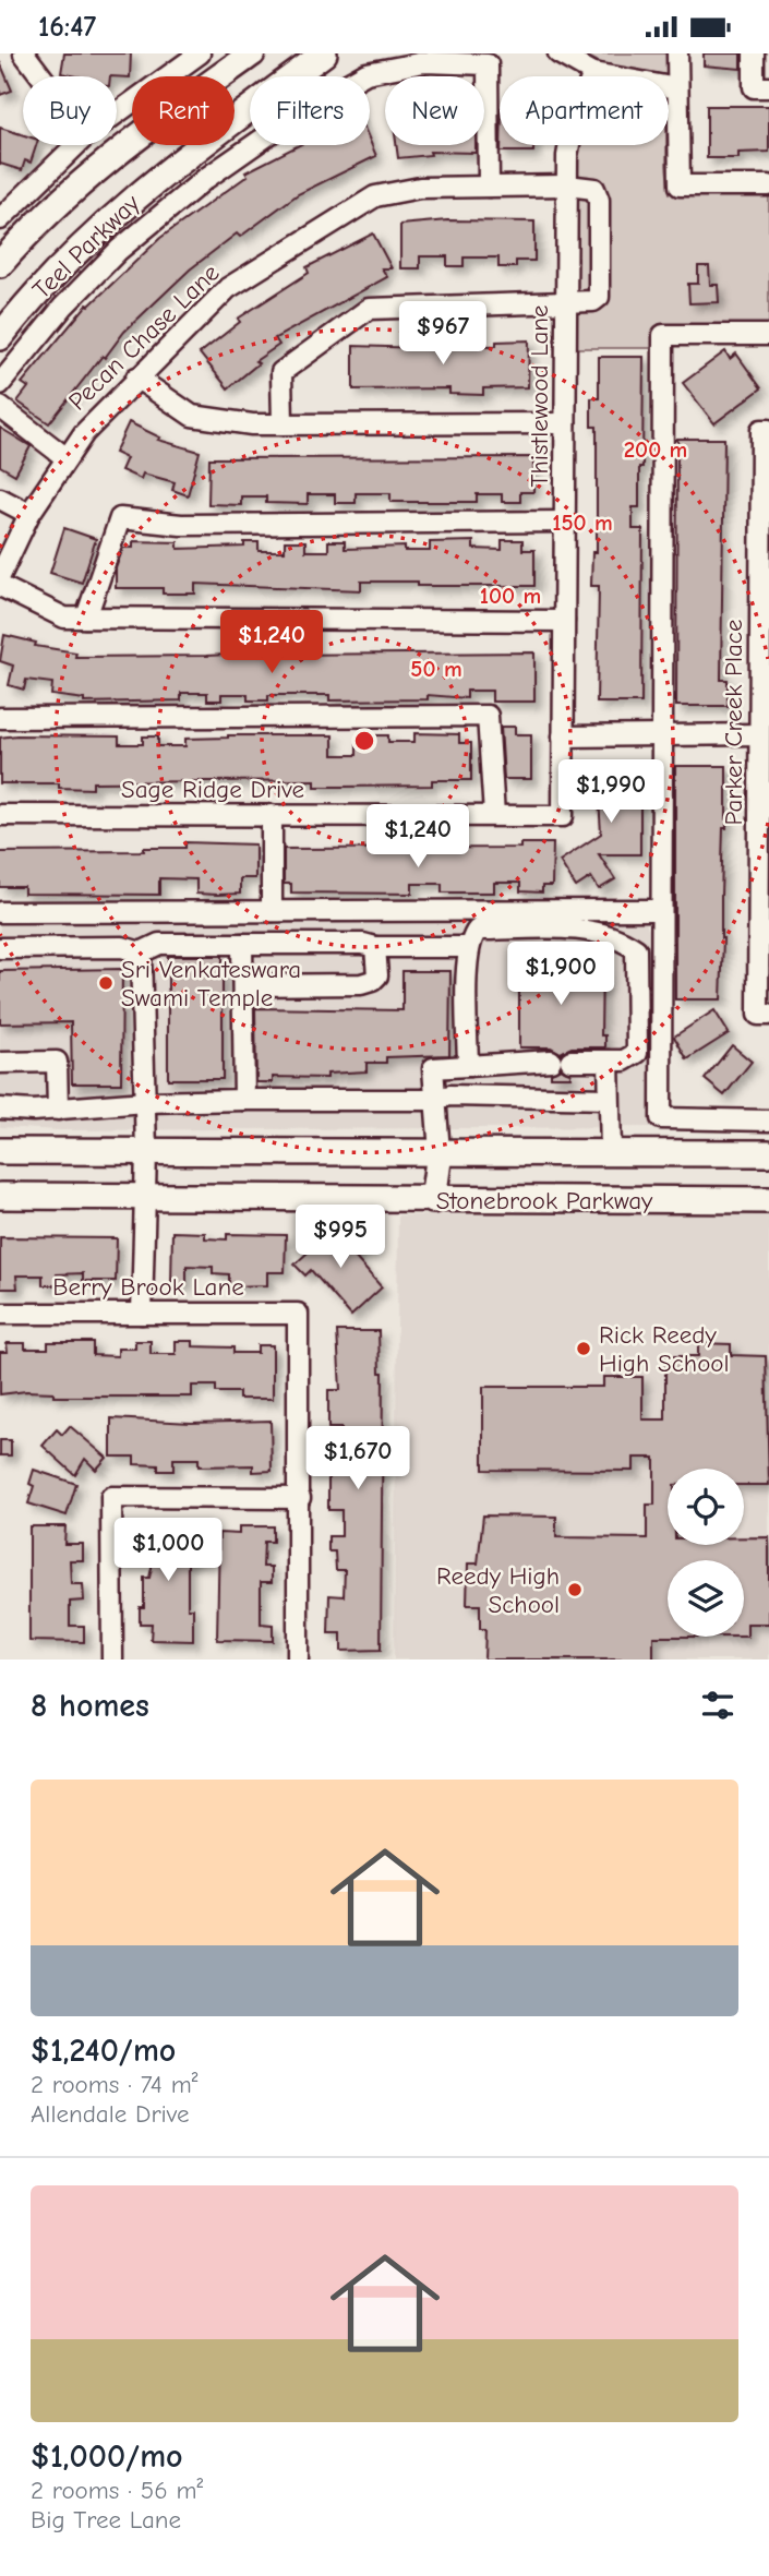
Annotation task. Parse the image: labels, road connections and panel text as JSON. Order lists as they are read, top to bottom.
{
  "streets": {
    "main road": ["Teel Parkway", "Stonebrook Parkway"],
    "street": [
      "Pecan Chase Lane",
      "Thistlewood Lane",
      "Parker Creek Place",
      "Sage Ridge Drive",
      "Berry Brook Lane"
    ]
  },
  "crossings": [
    ["Pecan Chase Lane", "Thistlewood Lane"],
    ["Thistlewood Lane", "Sage Ridge Drive"]
  ],
  "places": ["Sri Venkateswara Swami Temple", "Rick Reedy High School", "Reedy High School"],
  "page": {
    "status": "16:47",
    "chip": [
      "Buy",
      "Rent",
      "Filters",
      "New",
      "Apartment"
    ],
    "price": [
      "$967",
      "$1,240",
      "$1,990",
      "$1,240",
      "$1,900",
      "$995",
      "$1,670",
      "$1,000"
    ],
    "heading": "8 homes",
    "list": [
      {
        "name": "$1,240/mo",
        "note": "2 rooms · 74 m² · Allendale Drive"
      },
      {
        "name": "$1,000/mo",
        "note": "2 rooms · 56 m² · Big Tree Lane"
      }
    ]
  },
  "rings": [
    "200 m",
    "150 m",
    "100 m",
    "50 m"
  ]
}
